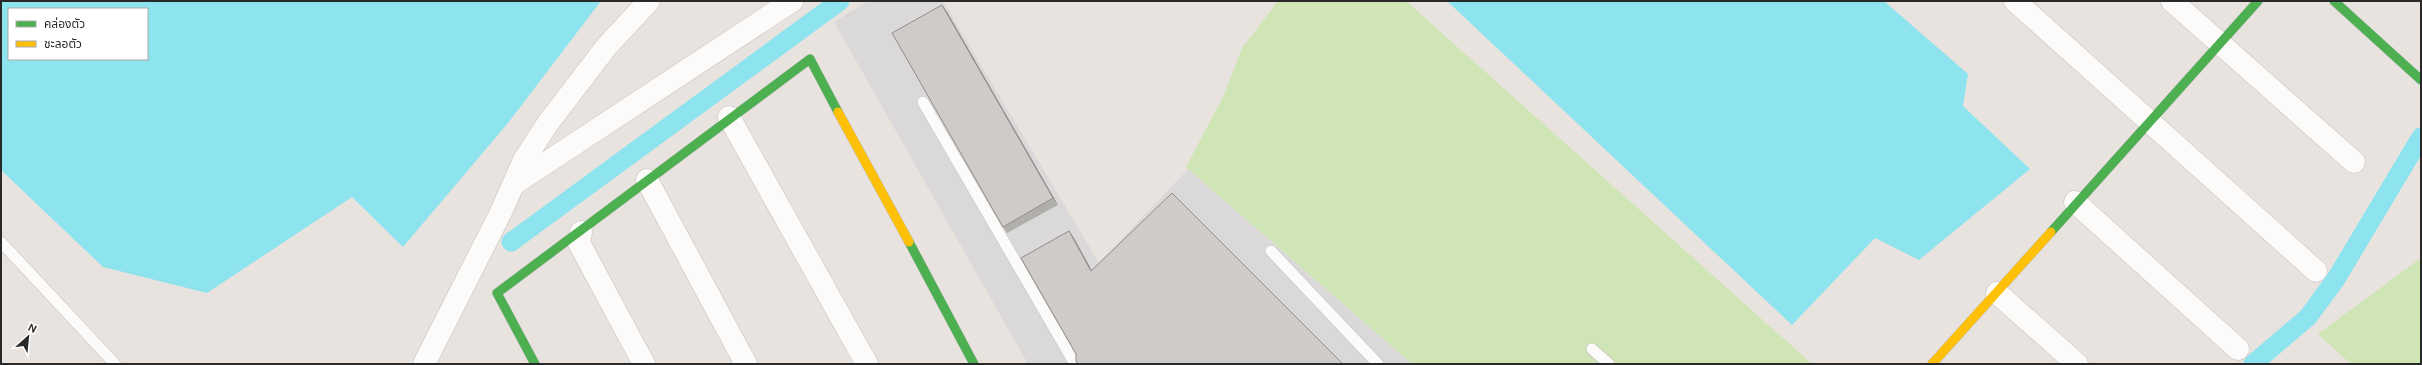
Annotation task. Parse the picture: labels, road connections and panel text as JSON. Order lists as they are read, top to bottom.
{
  "legend": ["คล่องตัว", "ชะลอตัว"],
  "north": "top right"
}
